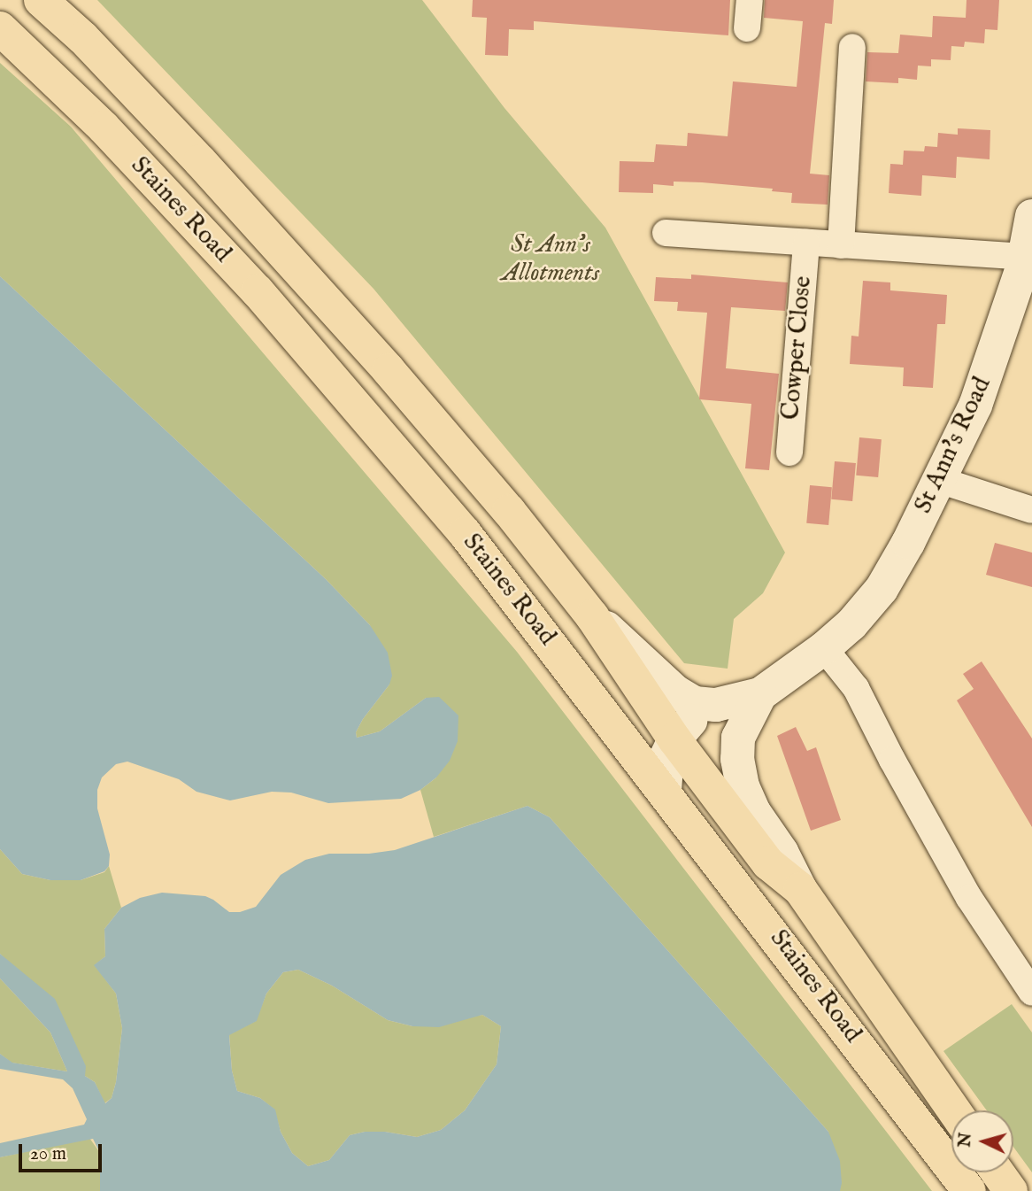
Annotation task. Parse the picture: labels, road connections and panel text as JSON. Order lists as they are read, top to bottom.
{
  "streets": {
    "main road": ["Staines Road", "St Ann's Road"],
    "street": ["Cowper Close"]
  },
  "crossings": [
    ["Staines Road", "St Ann's Road"],
    ["Cowper Close", "St Ann's Road"]
  ],
  "parks": ["St Ann's Allotments"],
  "scale_bar": "20 m",
  "north": "left"
}
